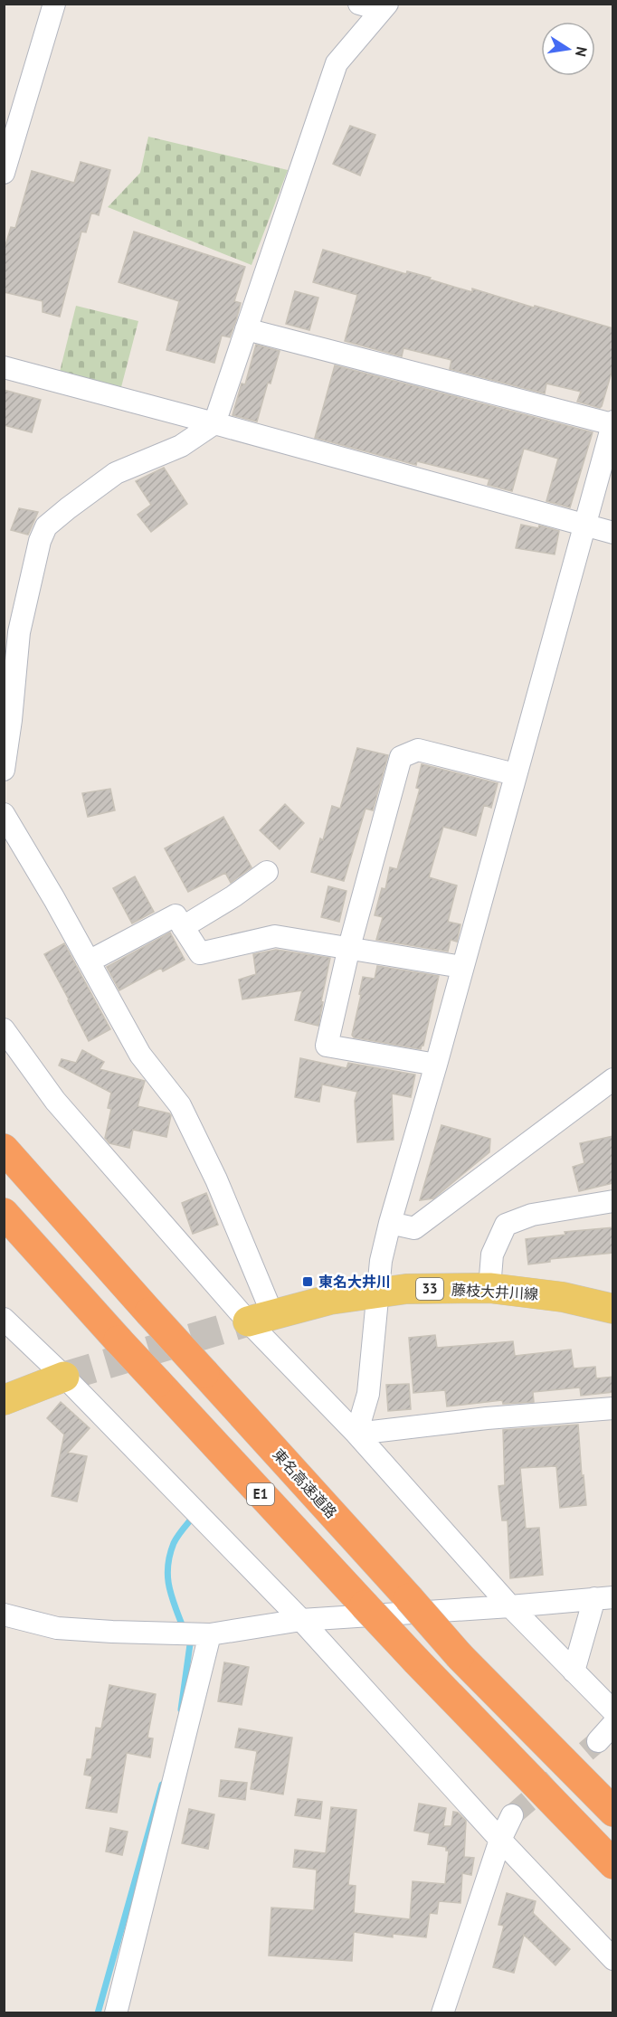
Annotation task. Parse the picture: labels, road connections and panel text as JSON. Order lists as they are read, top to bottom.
{
  "streets": {
    "highway": ["東名高速道路", "E1"],
    "main road": ["33", "藤枝大井川線"]
  },
  "places": {
    "transit": ["東名大井川"]
  },
  "north": "right"
}
